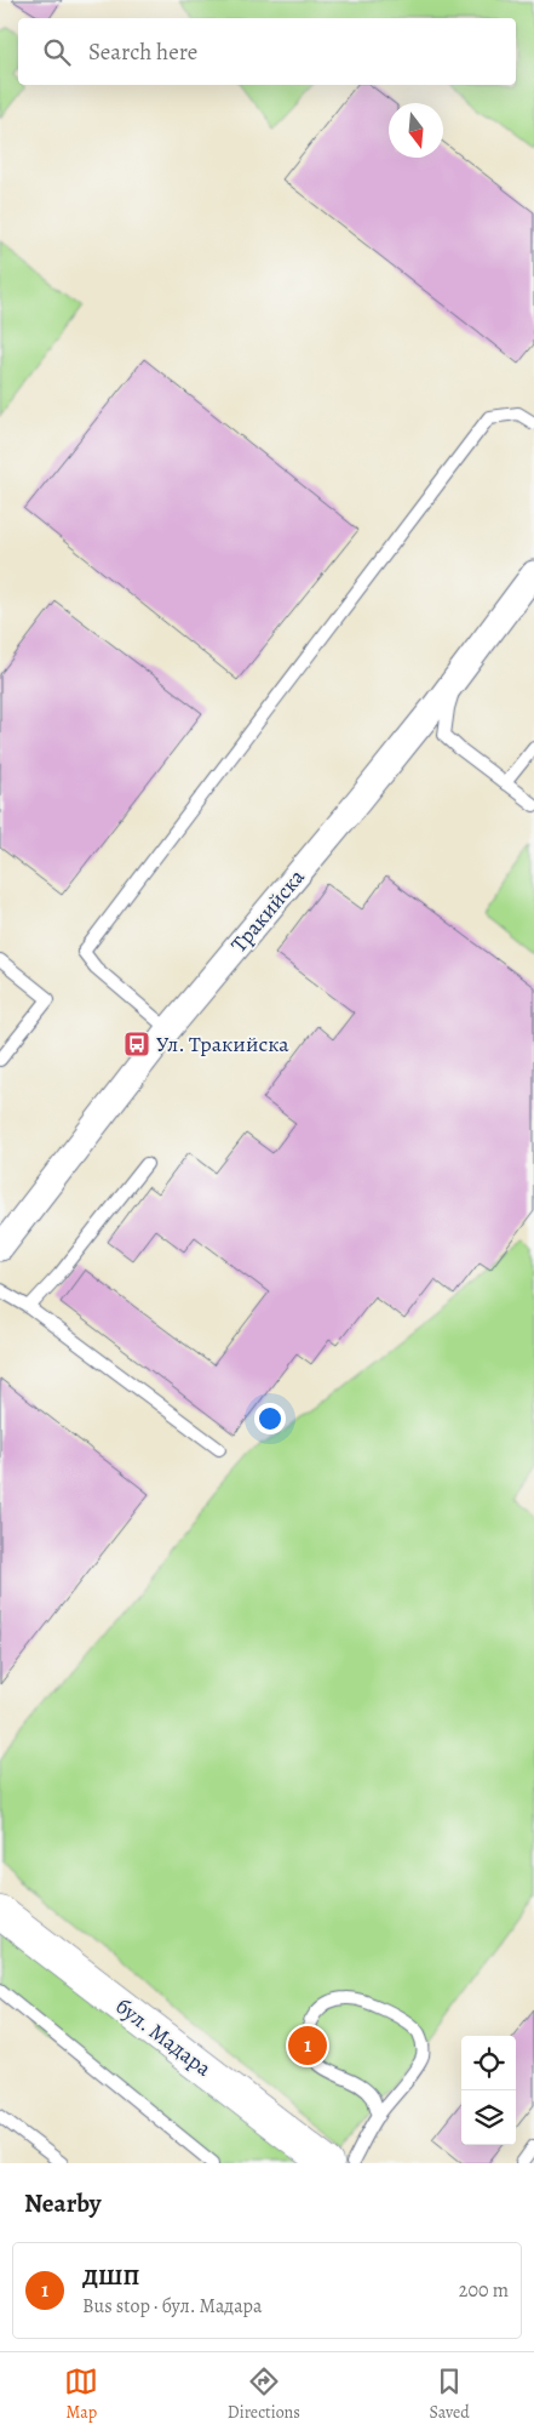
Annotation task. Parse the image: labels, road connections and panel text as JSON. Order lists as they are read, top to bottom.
{
  "streets": {
    "main road": ["бул. Мадара"],
    "street": ["Тракийска"]
  },
  "places": {
    "bus stop": ["Ул. Тракийска"]
  },
  "north": "bottom",
  "page": {
    "search": "Search here",
    "pins": "1",
    "heading": "Nearby",
    "list": [
      {
        "mark": "1",
        "name": "ДШП",
        "note": "Bus stop · бул. Мадара",
        "value": "200 m"
      }
    ],
    "nav": ["Map", "Directions", "Saved"]
  }
}
